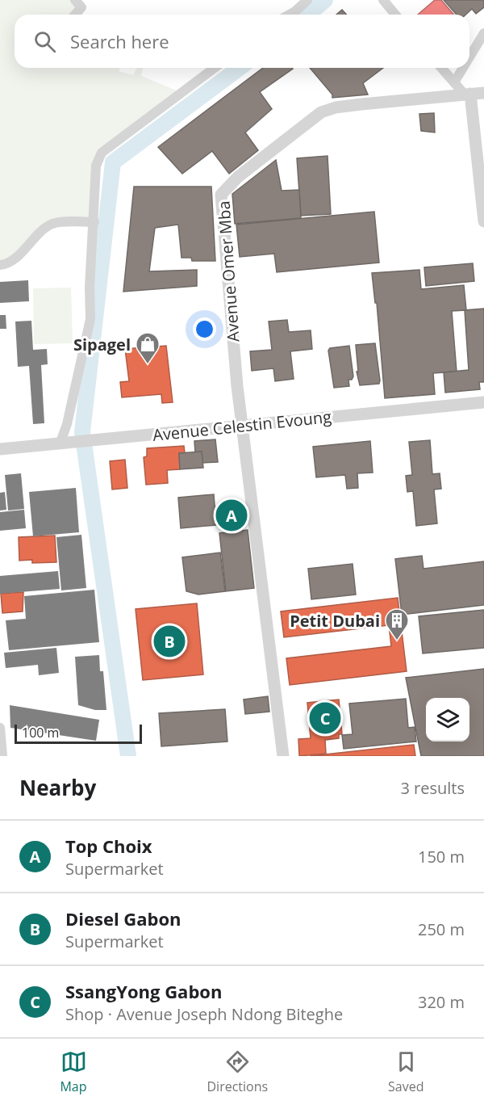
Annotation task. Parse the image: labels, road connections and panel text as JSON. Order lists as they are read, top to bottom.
{
  "streets": {
    "street": ["Avenue Omer Mba", "Avenue Celestin Evoung"]
  },
  "crossings": [
    ["Avenue Omer Mba", "Avenue Celestin Evoung"]
  ],
  "places": {
    "shop": ["Sipagel"],
    "building": ["Petit Dubai"]
  },
  "scale_bar": "100 m",
  "page": {
    "search": "Search here",
    "pins": ["A", "B", "C"],
    "scale": "100 m",
    "heading": ["Nearby", "3 results"],
    "list": [
      {
        "mark": "A",
        "name": "Top Choix",
        "note": "Supermarket",
        "value": "150 m"
      },
      {
        "mark": "B",
        "name": "Diesel Gabon",
        "note": "Supermarket",
        "value": "250 m"
      },
      {
        "mark": "C",
        "name": "SsangYong Gabon",
        "note": "Shop · Avenue Joseph Ndong Biteghe",
        "value": "320 m"
      }
    ],
    "nav": ["Map", "Directions", "Saved"]
  }
}
